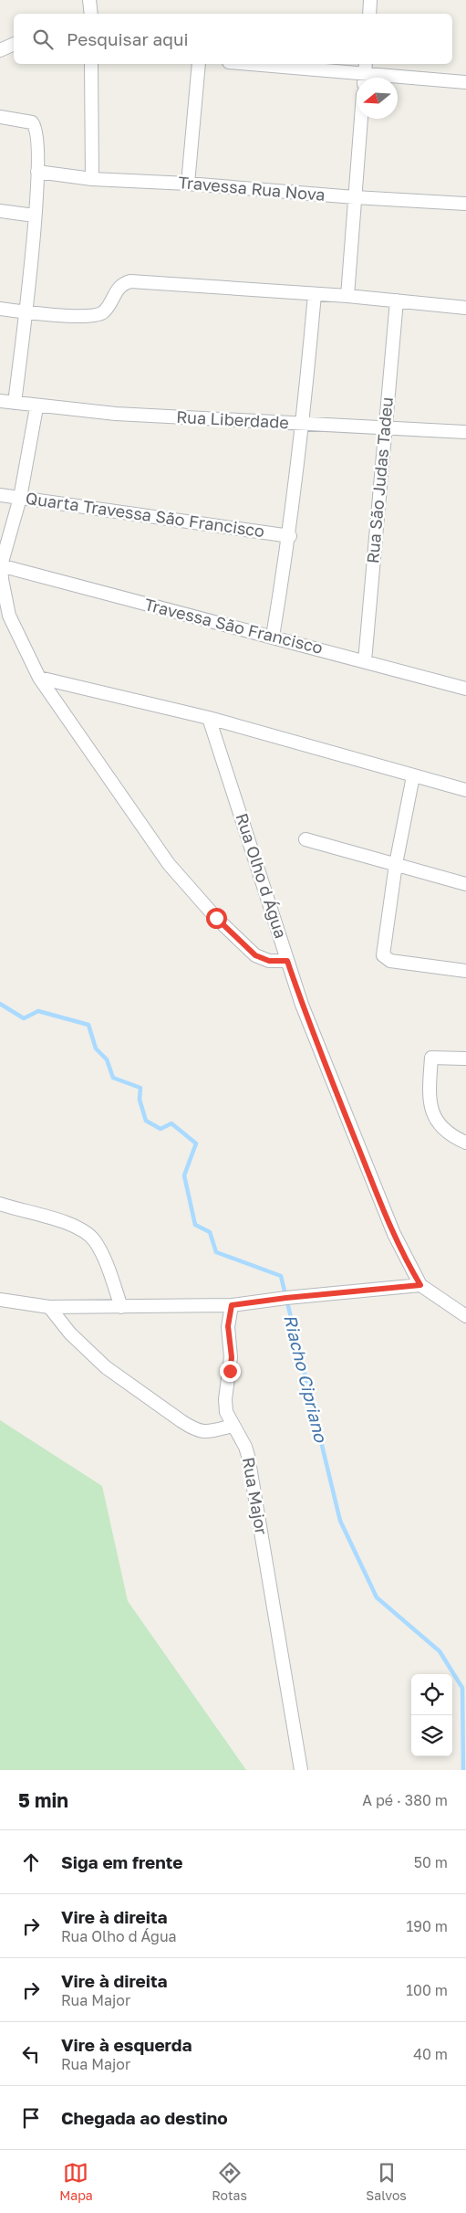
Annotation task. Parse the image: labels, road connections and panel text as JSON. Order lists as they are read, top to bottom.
{
  "streets": {
    "street": [
      "Travessa Rua Nova",
      "Rua Liberdade",
      "Rua São Judas Tadeu",
      "Quarta Travessa São Francisco",
      "Travessa São Francisco",
      "Rua Olho d Água",
      "Rua Major"
    ]
  },
  "crossings": [
    ["Rua Liberdade", "Rua São Judas Tadeu"],
    ["Rua São Judas Tadeu", "Travessa São Francisco"]
  ],
  "water": ["Riacho Cipriano"],
  "north": "left",
  "page": {
    "search": "Pesquisar aqui",
    "heading": ["5 min", "A pé · 380 m"],
    "list": [
      ["Siga em frente", "50 m"],
      ["Vire à direita", "Rua Olho d Água", "190 m"],
      ["Vire à direita", "Rua Major", "100 m"],
      ["Vire à esquerda", "Rua Major", "40 m"],
      "Chegada ao destino"
    ],
    "nav": ["Mapa", "Rotas", "Salvos"]
  }
}
